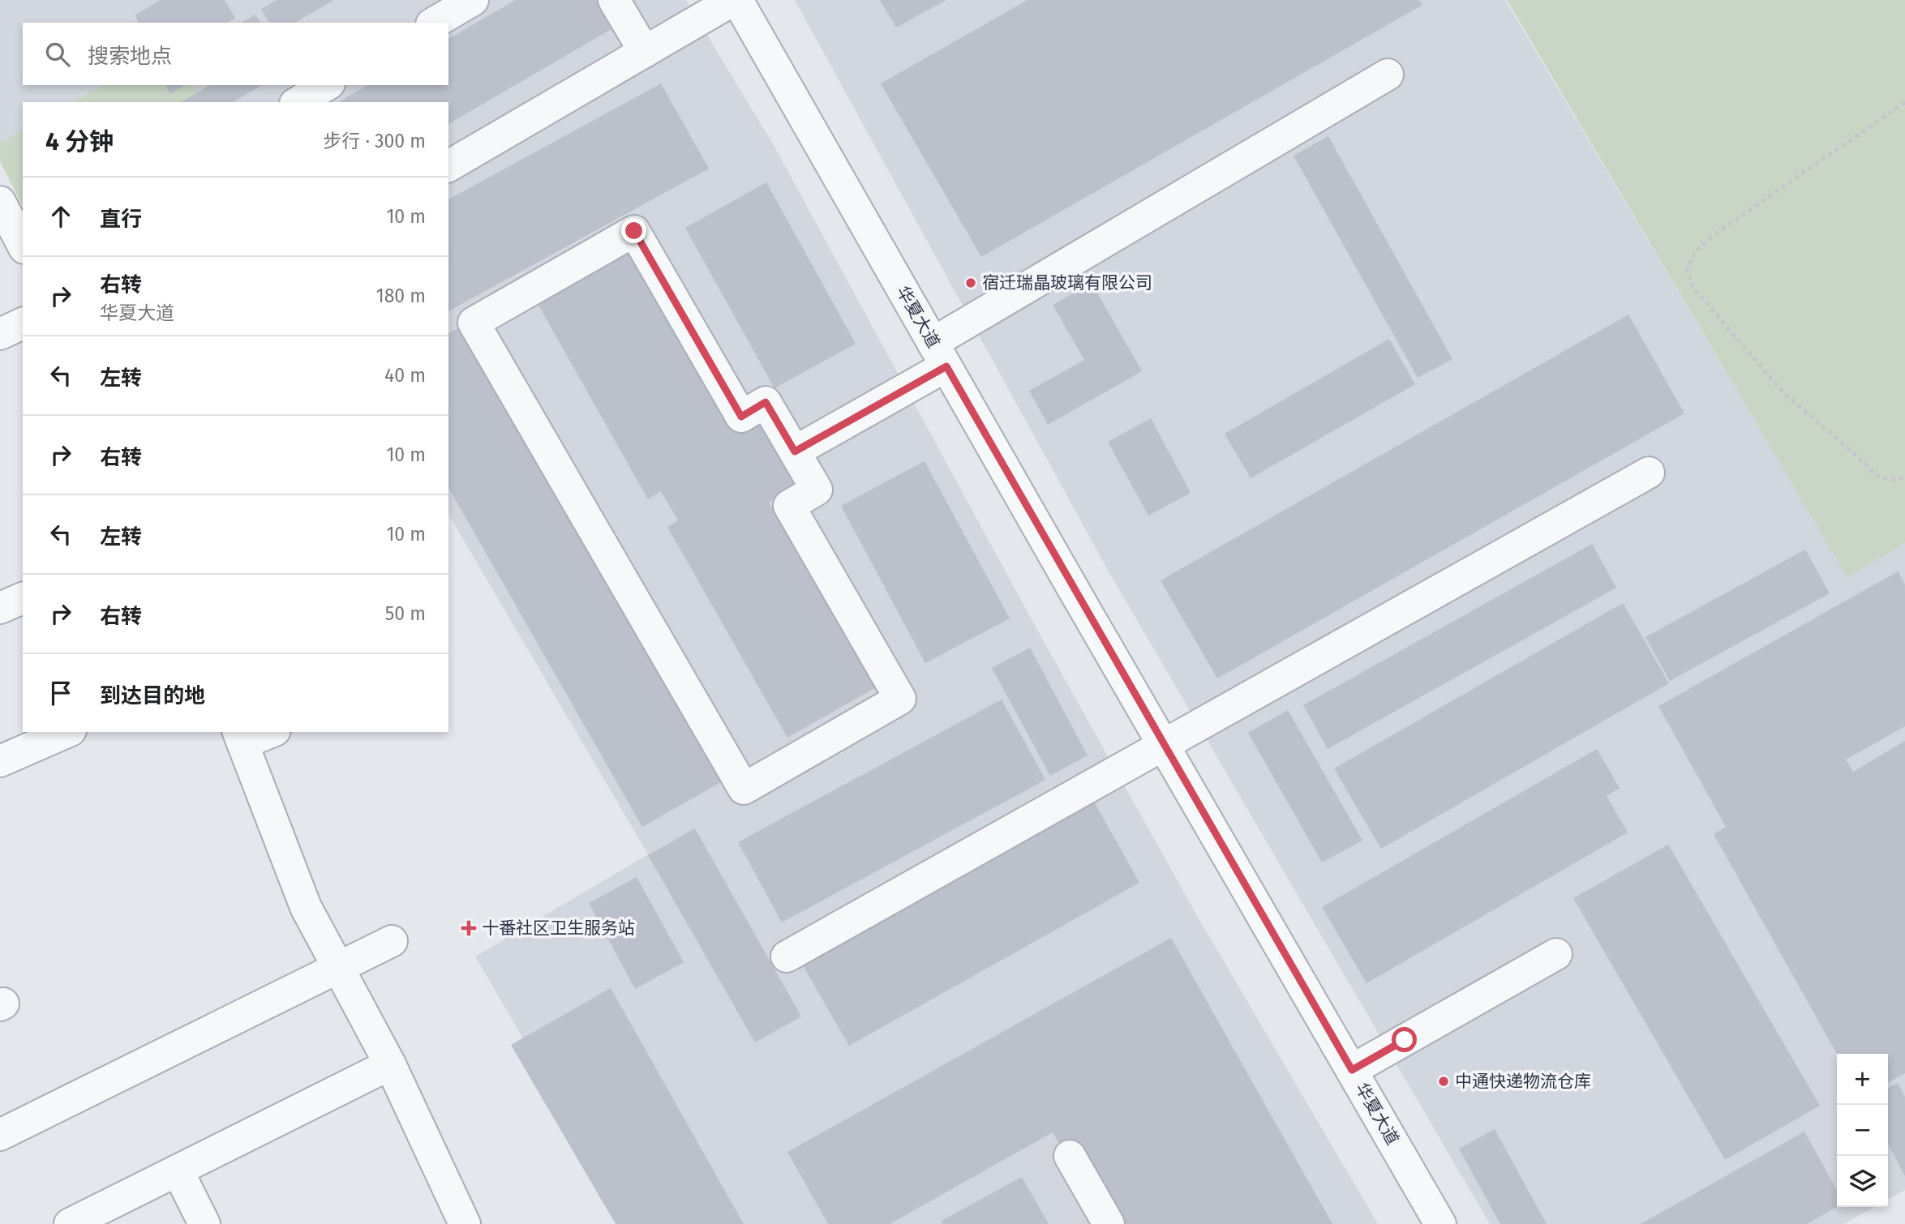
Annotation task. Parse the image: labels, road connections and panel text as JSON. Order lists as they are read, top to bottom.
{
  "streets": {
    "street": ["华夏大道"]
  },
  "places": {
    "other": ["宿迁瑞晶玻璃有限公司", "中通快递物流仓库"],
    "health": ["十番社区卫生服务站"]
  },
  "page": {
    "search": "搜索地点",
    "heading": ["4 分钟", "步行 · 300 m"],
    "list": [
      ["直行", "10 m"],
      ["右转", "华夏大道", "180 m"],
      ["左转", "40 m"],
      ["右转", "10 m"],
      ["左转", "10 m"],
      ["右转", "50 m"],
      "到达目的地"
    ],
    "map_buttons": ["+", "−"]
  }
}
